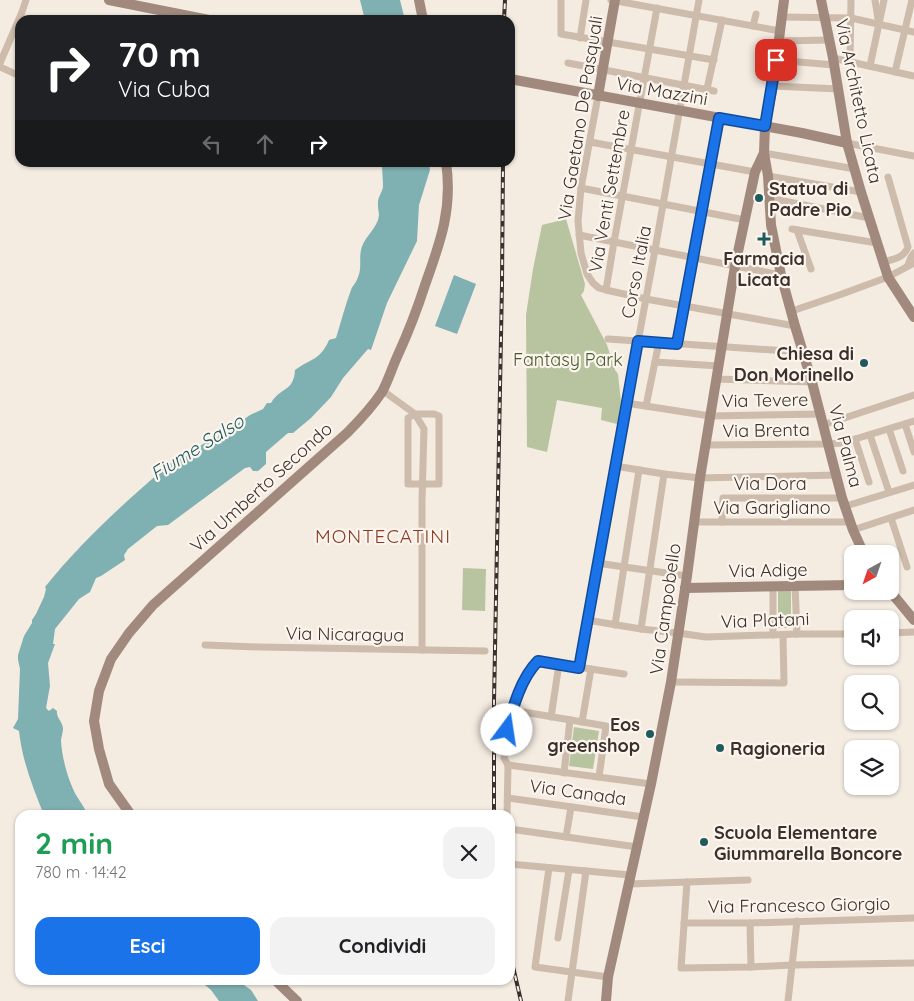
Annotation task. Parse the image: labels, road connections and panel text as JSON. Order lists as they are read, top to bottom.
{
  "streets": {
    "main road": [
      "Via Mazzini",
      "Via Architetto Licata",
      "Via Gaetano De Pasquali",
      "Via Palma",
      "Via Umberto Secondo",
      "Via Adige",
      "Via Campobello"
    ],
    "street": [
      "Via Venti Settembre",
      "Corso Italia",
      "Via Tevere",
      "Via Brenta",
      "Via Dora",
      "Via Garigliano",
      "Via Platani",
      "Via Nicaragua",
      "Via Canada",
      "Via Francesco Giorgio"
    ]
  },
  "crossings": [
    ["Via Mazzini", "Via Architetto Licata"],
    ["Via Mazzini", "Via Gaetano De Pasquali"],
    ["Via Mazzini", "Via Venti Settembre"],
    ["Via Mazzini", "Corso Italia"],
    ["Via Gaetano De Pasquali", "Via Venti Settembre"],
    ["Corso Italia", "Via Tevere"],
    ["Corso Italia", "Via Platani"],
    ["Via Tevere", "Via Palma"],
    ["Via Tevere", "Via Campobello"],
    ["Via Brenta", "Via Palma"],
    ["Via Brenta", "Via Campobello"],
    ["Via Palma", "Via Dora"],
    ["Via Palma", "Via Garigliano"],
    ["Via Palma", "Via Campobello"],
    ["Via Dora", "Via Garigliano"],
    ["Via Garigliano", "Via Campobello"],
    ["Via Adige", "Via Campobello"],
    ["Via Campobello", "Via Platani"],
    ["Via Campobello", "Via Canada"]
  ],
  "districts": ["MONTECATINI"],
  "water": ["Fiume Salso"],
  "parks": ["Fantasy Park"],
  "places": {
    "other": [
      "Statua di Padre Pio",
      "Chiesa di Don Morinello",
      "Eos greenshop",
      "Ragioneria",
      "Scuola Elementare Giummarella Boncore"
    ],
    "health": ["Farmacia Licata"]
  },
  "north": "bottom left",
  "page": {
    "turn": ["70 m", "Via Cuba"],
    "heading": ["2 min", "780 m · 14:42"],
    "buttons": ["Esci", "Condividi"]
  }
}
